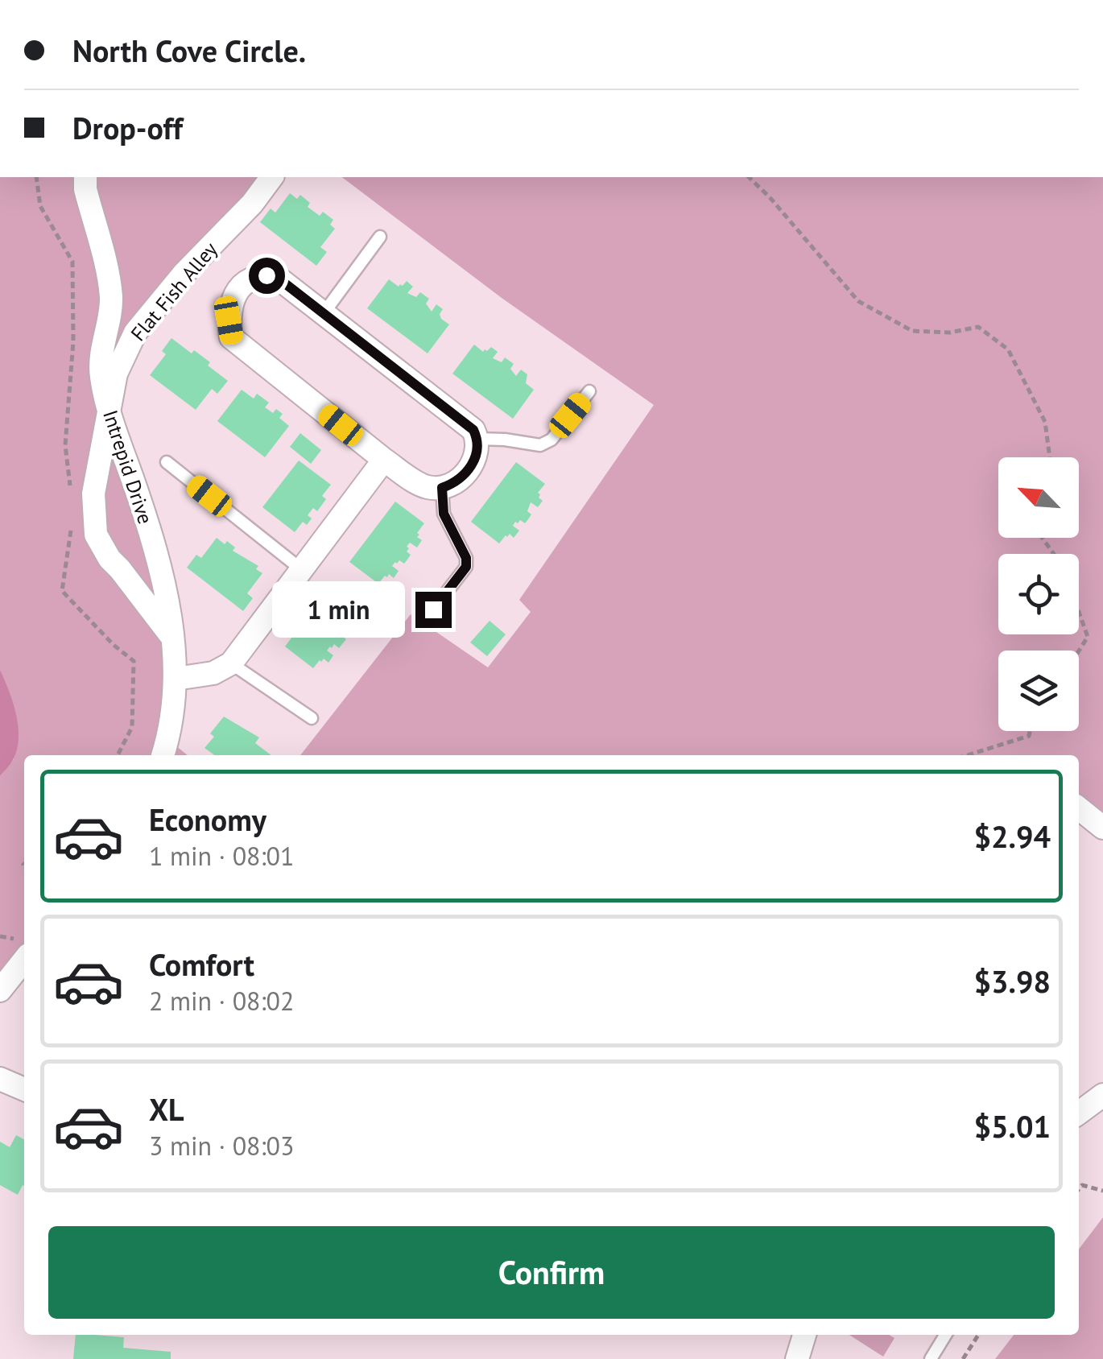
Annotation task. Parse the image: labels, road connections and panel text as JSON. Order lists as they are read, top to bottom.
{
  "streets": {
    "street": ["Flat Fish Alley", "Intrepid Drive"]
  },
  "crossings": [
    ["Flat Fish Alley", "Intrepid Drive"]
  ],
  "north": "top left",
  "page": {
    "banner": ["North Cove Circle.", "Drop-off"],
    "bubble": "1 min",
    "list": [
      {
        "name": "Economy",
        "note": "1 min · 08:01",
        "value": "$2.94"
      },
      {
        "name": "Comfort",
        "note": "2 min · 08:02",
        "value": "$3.98"
      },
      {
        "name": "XL",
        "note": "3 min · 08:03",
        "value": "$5.01"
      }
    ],
    "buttons": "Confirm"
  }
}
